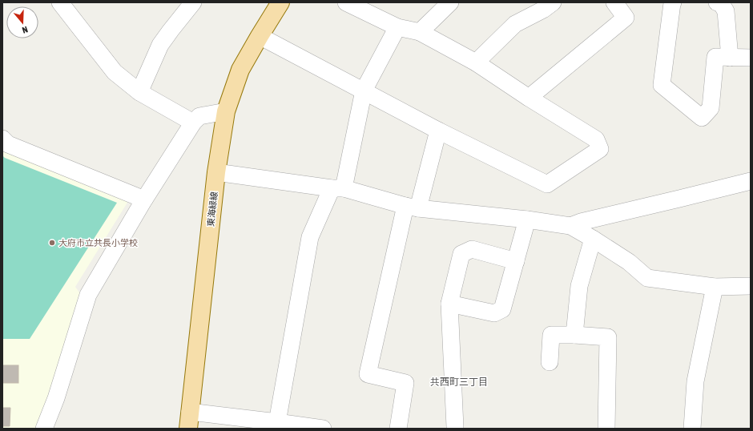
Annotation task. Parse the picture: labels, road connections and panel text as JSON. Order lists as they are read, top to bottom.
{
  "streets": {
    "main road": ["東海緑線"]
  },
  "districts": ["共西町三丁目"],
  "places": ["大府市立共長小学校"],
  "north": "bottom"
}
